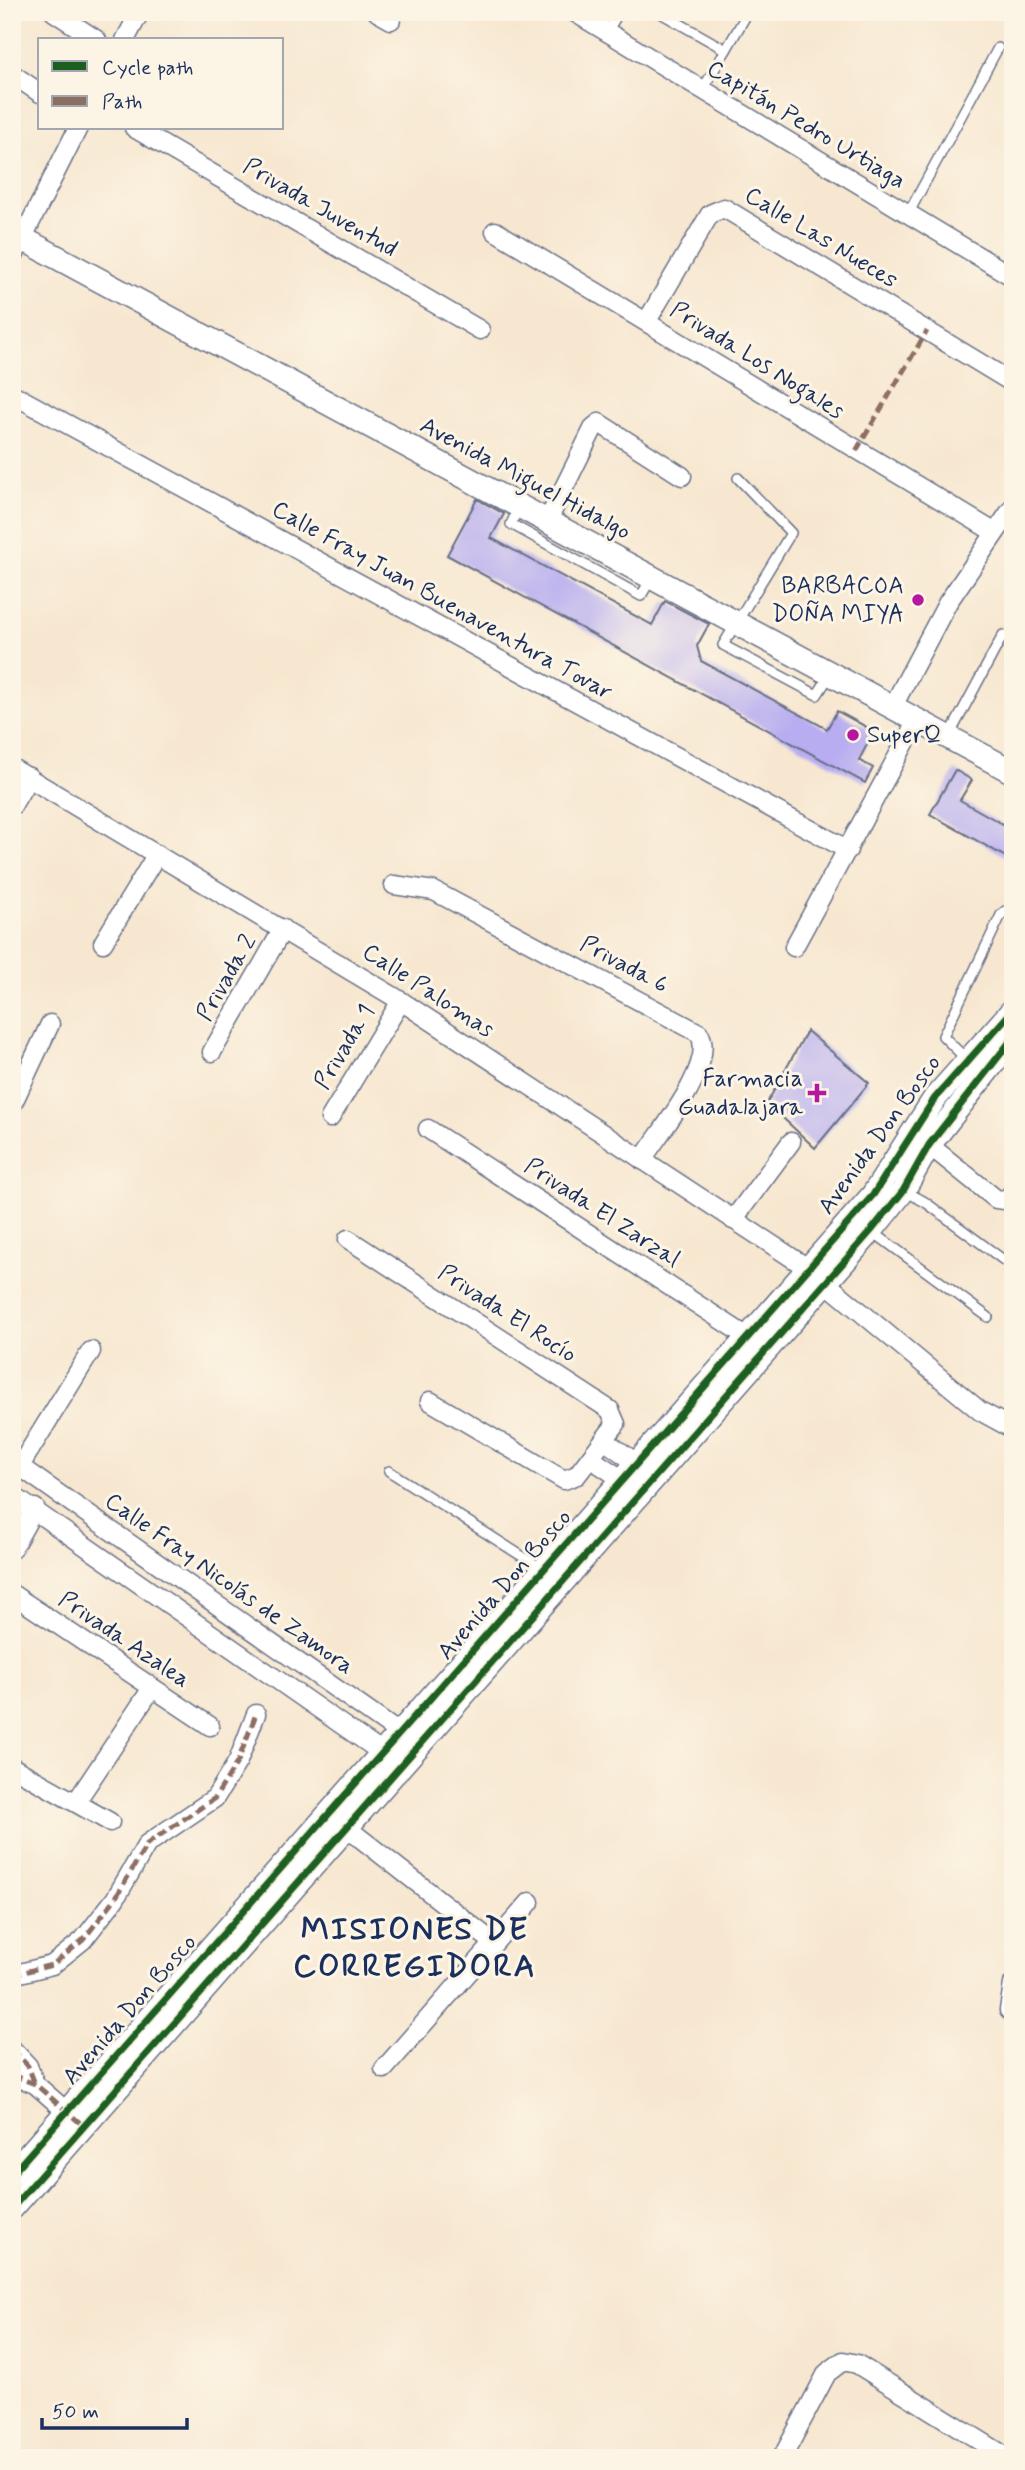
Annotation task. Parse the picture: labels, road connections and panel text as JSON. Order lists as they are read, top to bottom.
{
  "streets": {
    "street": [
      "Capitán Pedro Urtiaga",
      "Privada Juventud",
      "Calle Las Nueces",
      "Privada Los Nogales",
      "Avenida Miguel Hidalgo",
      "Calle Fray Juan Buenaventura Tovar",
      "Privada 6",
      "Privada 2",
      "Calle Palomas",
      "Privada 1",
      "Avenida Don Bosco",
      "Privada El Zarzal",
      "Privada El Rocío",
      "Calle Fray Nicolás de Zamora",
      "Privada Azalea"
    ]
  },
  "crossings": [
    ["Calle Las Nueces", "Privada Los Nogales"],
    ["Privada 6", "Calle Palomas"],
    ["Privada 2", "Calle Palomas"],
    ["Calle Palomas", "Privada 1"],
    ["Calle Palomas", "Avenida Don Bosco"],
    ["Avenida Don Bosco", "Privada El Zarzal"],
    ["Avenida Don Bosco", "Calle Fray Nicolás de Zamora"]
  ],
  "districts": ["MISIONES DE CORREGIDORA"],
  "places": {
    "other": ["BARBACOA DOÑA MIYA", "SuperQ"],
    "health": ["Farmacia Guadalajara"]
  },
  "legend": ["Cycle path", "Path"],
  "scale_bar": "50 m"
}
